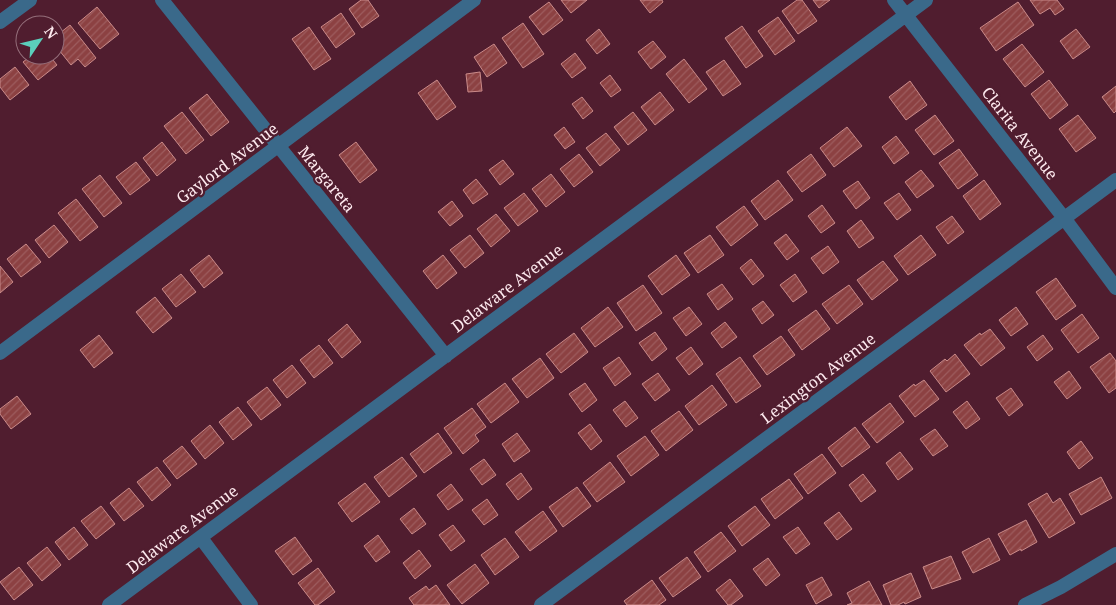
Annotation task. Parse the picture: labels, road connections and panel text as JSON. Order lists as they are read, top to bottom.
{
  "streets": {
    "street": [
      "Clarita Avenue",
      "Gaylord Avenue",
      "Margareta",
      "Delaware Avenue",
      "Lexington Avenue"
    ]
  },
  "crossings": [
    ["Clarita Avenue", "Delaware Avenue"],
    ["Clarita Avenue", "Lexington Avenue"],
    ["Gaylord Avenue", "Margareta"],
    ["Margareta", "Delaware Avenue"]
  ],
  "north": "top right"
}
